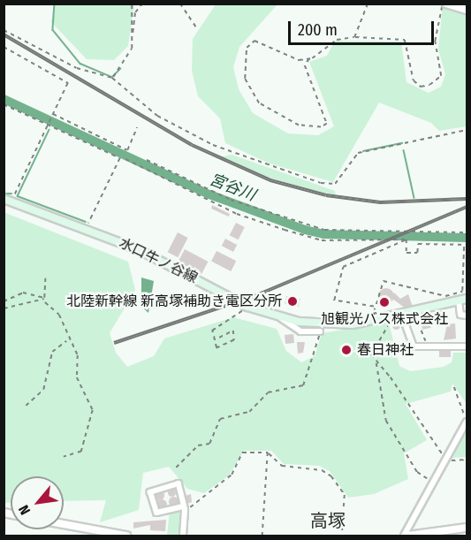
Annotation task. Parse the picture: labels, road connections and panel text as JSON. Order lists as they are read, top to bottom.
{
  "streets": {
    "main road": ["水口牛ノ谷線"]
  },
  "districts": ["高塚"],
  "water": ["宮谷川"],
  "places": ["北陸新幹線 新高塚補助き電区分所", "旭観光バス株式会社", "春日神社"],
  "scale_bar": "200 m",
  "north": "bottom left"
}
